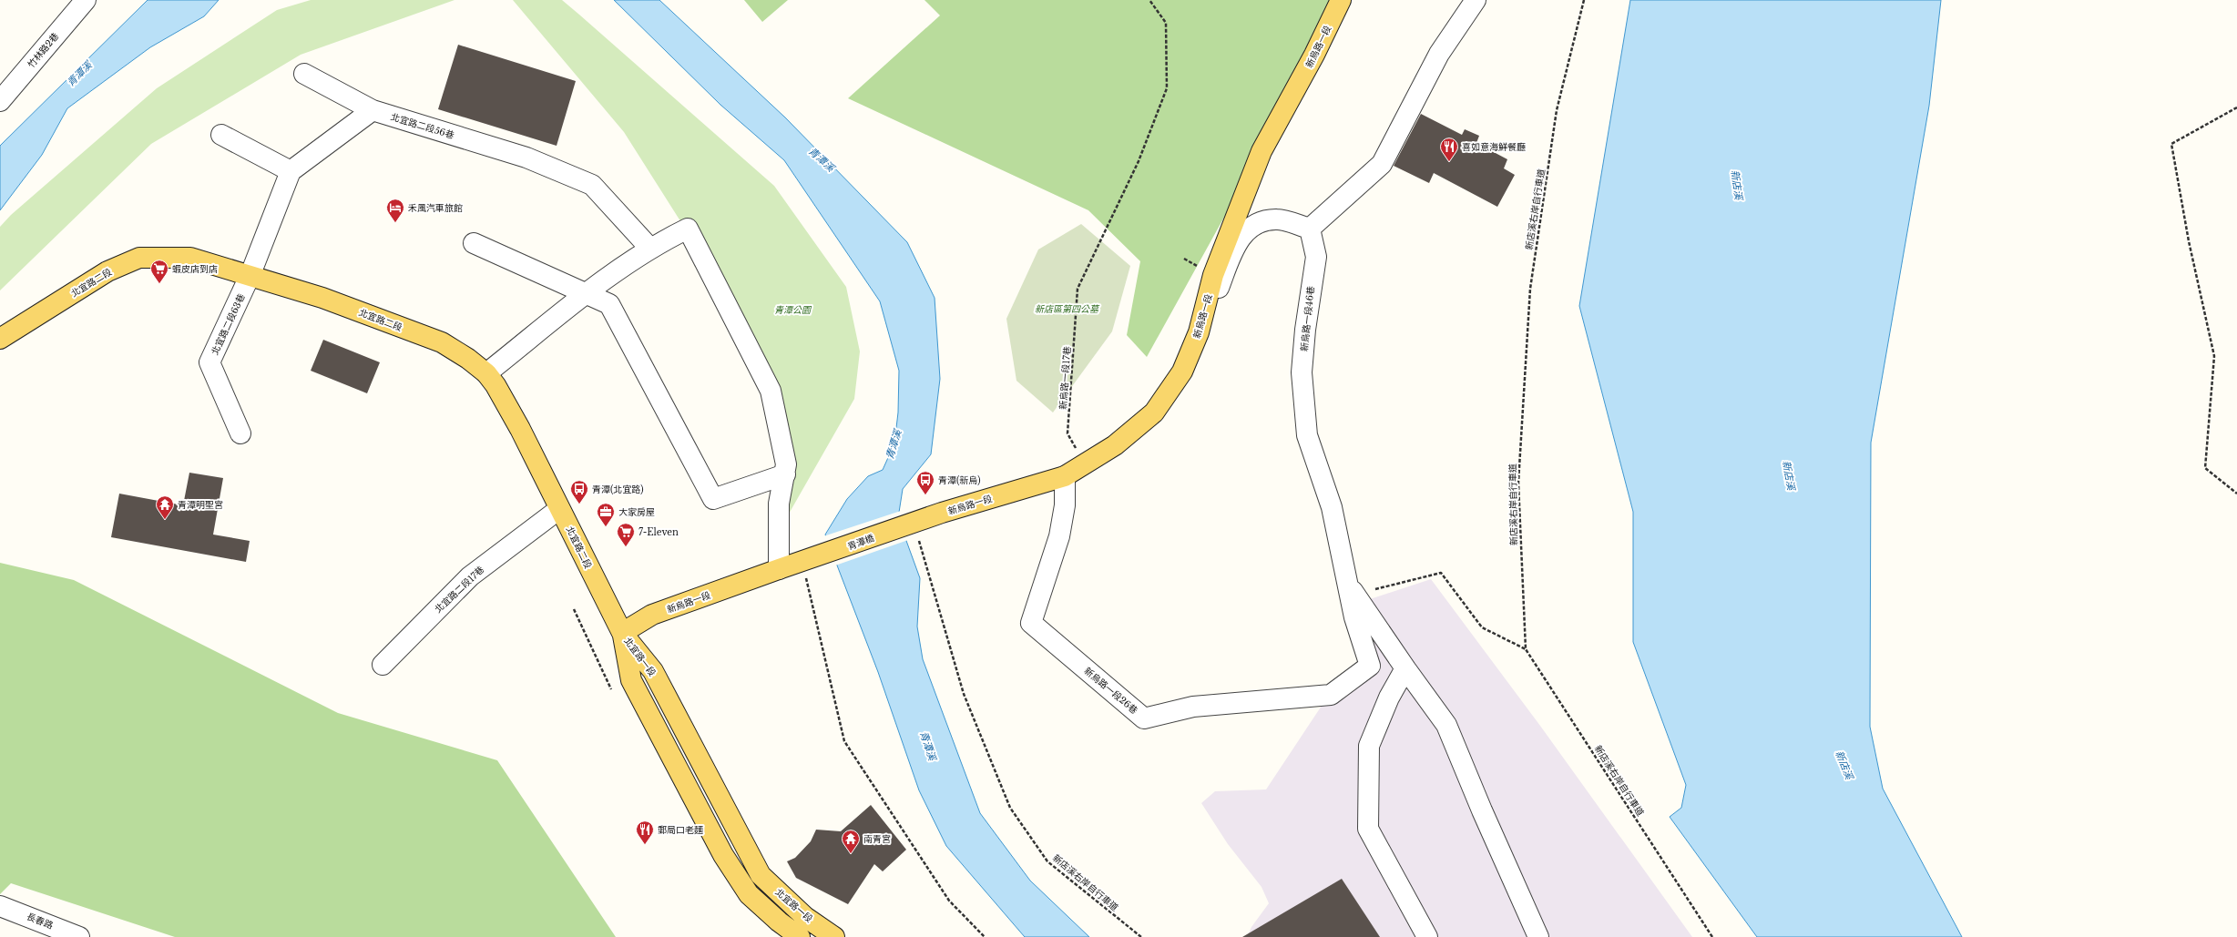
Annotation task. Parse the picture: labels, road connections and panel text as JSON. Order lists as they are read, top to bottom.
{
  "streets": {
    "main road": [
      "新烏路一段",
      "北宜路二段",
      "青潭橋",
      "北宜路一段"
    ],
    "street": [
      "竹林路2巷",
      "北宜路二段56巷",
      "新烏路一段46巷",
      "北宜路二段63巷",
      "北宜路二段17巷",
      "新烏路一段26巷",
      "長春路"
    ],
    "path": ["新店溪右岸自行車道", "新烏路一段17巷"]
  },
  "crossings": [
    ["新烏路一段", "北宜路二段"],
    ["新烏路一段", "新烏路一段17巷"],
    ["新烏路一段", "青潭橋"],
    ["新烏路一段", "北宜路一段"],
    ["新烏路一段", "新烏路一段26巷"],
    ["新店溪右岸自行車道", "青潭橋"],
    ["北宜路二段", "北宜路二段63巷"],
    ["北宜路二段", "北宜路二段17巷"],
    ["北宜路二段", "北宜路一段"],
    ["新烏路一段46巷", "新烏路一段26巷"]
  ],
  "water": ["青潭溪", "新店溪"],
  "parks": ["新店區第四公墓", "青潭公園"],
  "places": {
    "restaurant": ["喜如意海鮮餐廳", "郵局口老麵"],
    "hotel": ["禾風汽車旅館"],
    "supermarket": ["蝦皮店到店", "7-Eleven"],
    "bus stop": ["青潭(新烏)", "青潭(北宜路)"],
    "temple": ["青潭明聖宮", "南青宮"],
    "office": ["大家房屋"]
  }
}
